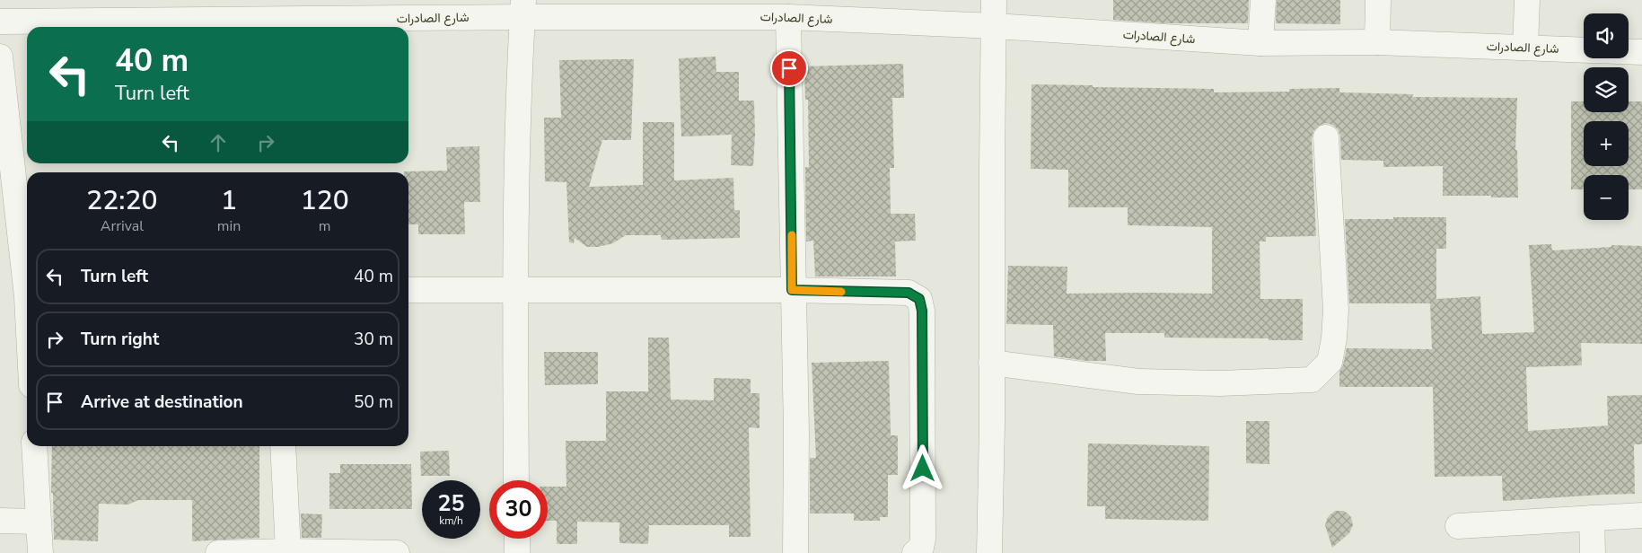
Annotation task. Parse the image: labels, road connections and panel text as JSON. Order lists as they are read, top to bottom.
{
  "streets": {
    "street": ["شارع الصادرات"]
  },
  "page": {
    "map_buttons": ["+", "−"],
    "turn": ["40 m", "Turn left"],
    "eta": [
      "22:20",
      "Arrival",
      "1",
      "min",
      "120",
      "m"
    ],
    "list": [
      {
        "name": "Turn left",
        "value": "40 m"
      },
      {
        "name": "Turn right",
        "value": "30 m"
      },
      {
        "name": "Arrive at destination",
        "value": "50 m"
      }
    ],
    "speed": "25 km/h",
    "limit": "30"
  }
}
